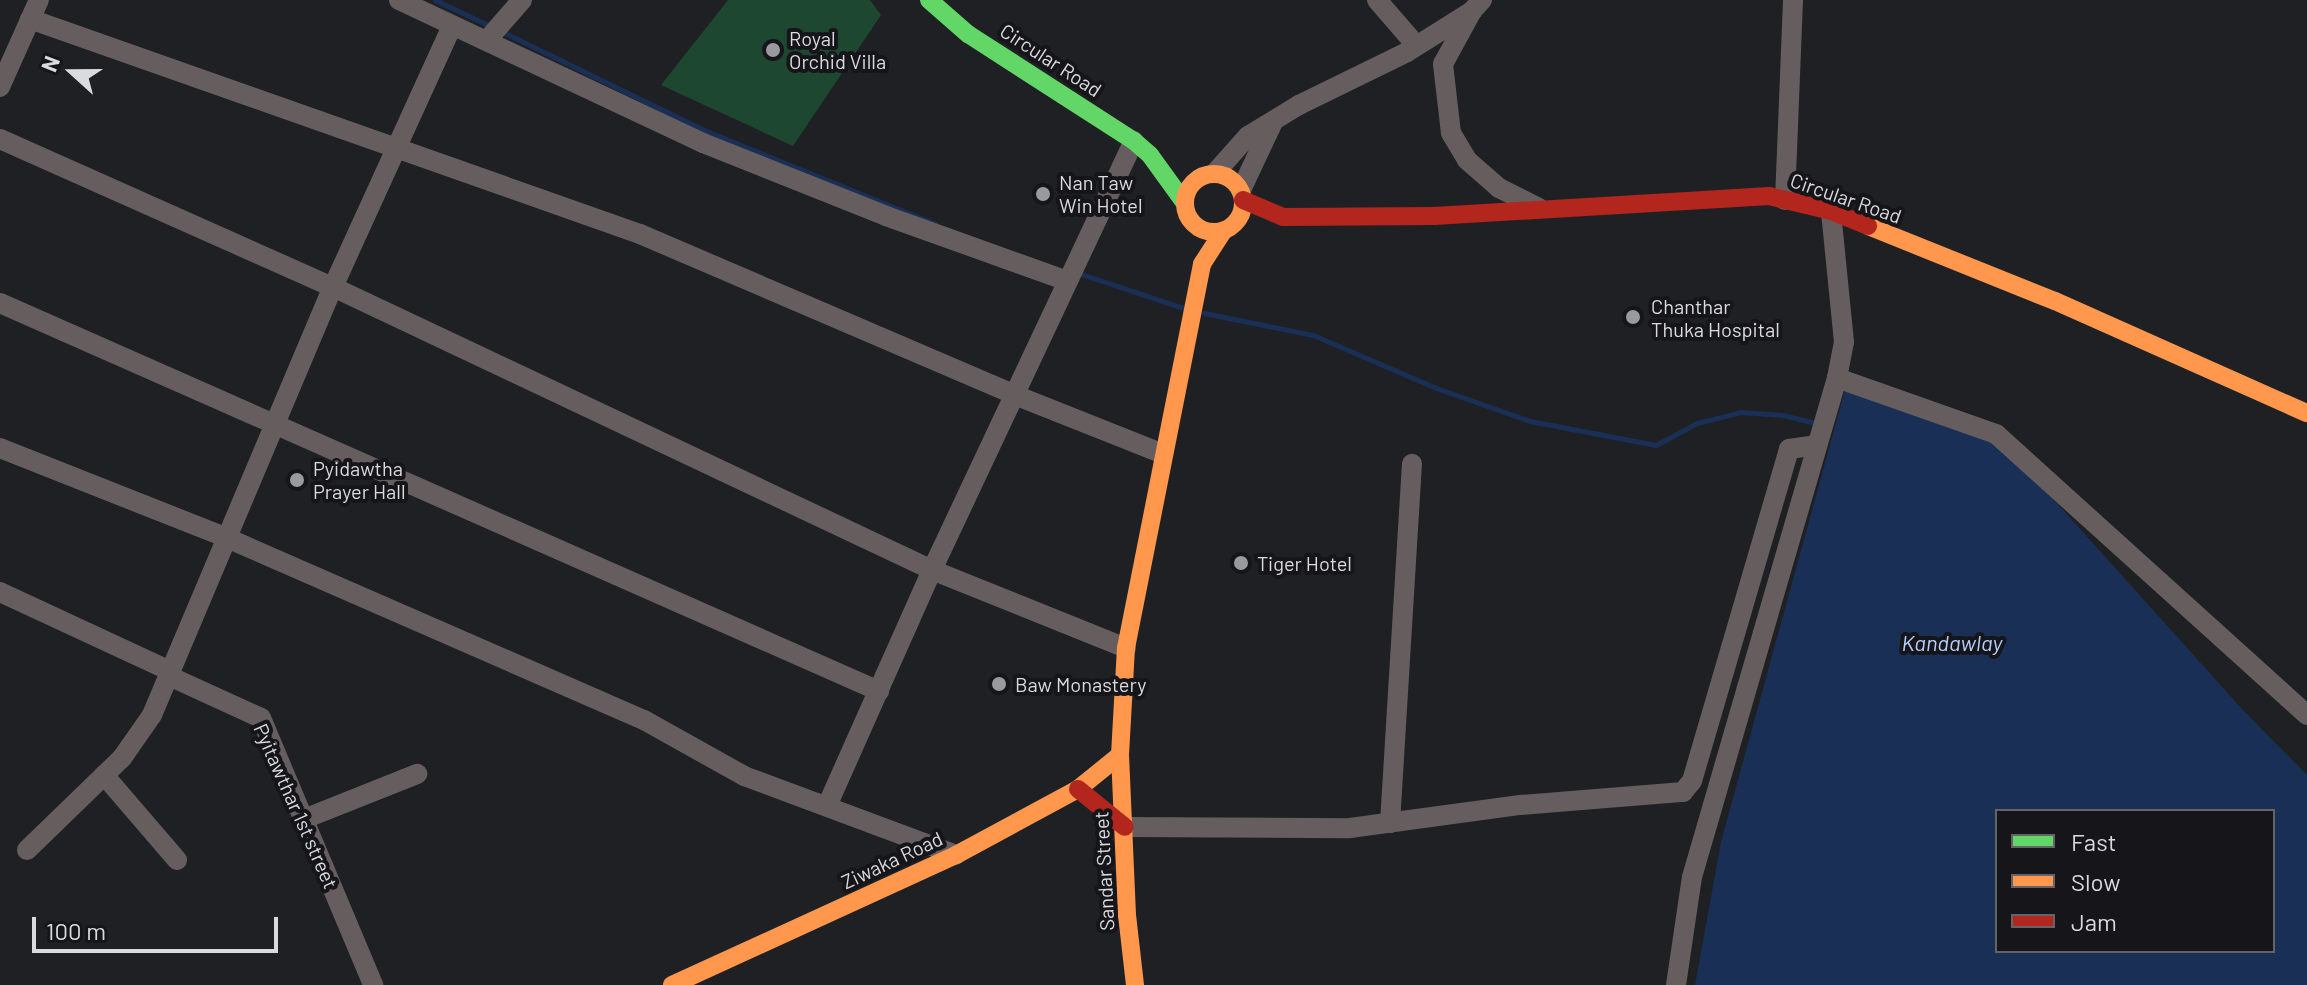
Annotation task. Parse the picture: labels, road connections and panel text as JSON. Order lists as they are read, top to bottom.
{
  "streets": {
    "street": [
      "Circular Road",
      "Pyitawthar 1st street",
      "Ziwaka Road",
      "Sandar Street"
    ]
  },
  "crossings": [
    ["Ziwaka Road", "Sandar Street"]
  ],
  "water": ["Kandawlay"],
  "places": [
    "Royal Orchid Villa",
    "Nan Taw Win Hotel",
    "Chanthar Thuka Hospital",
    "Pyidawtha Prayer Hall",
    "Tiger Hotel",
    "Baw Monastery"
  ],
  "legend": ["Fast", "Slow", "Jam"],
  "scale_bar": "100 m",
  "north": "left"
}
